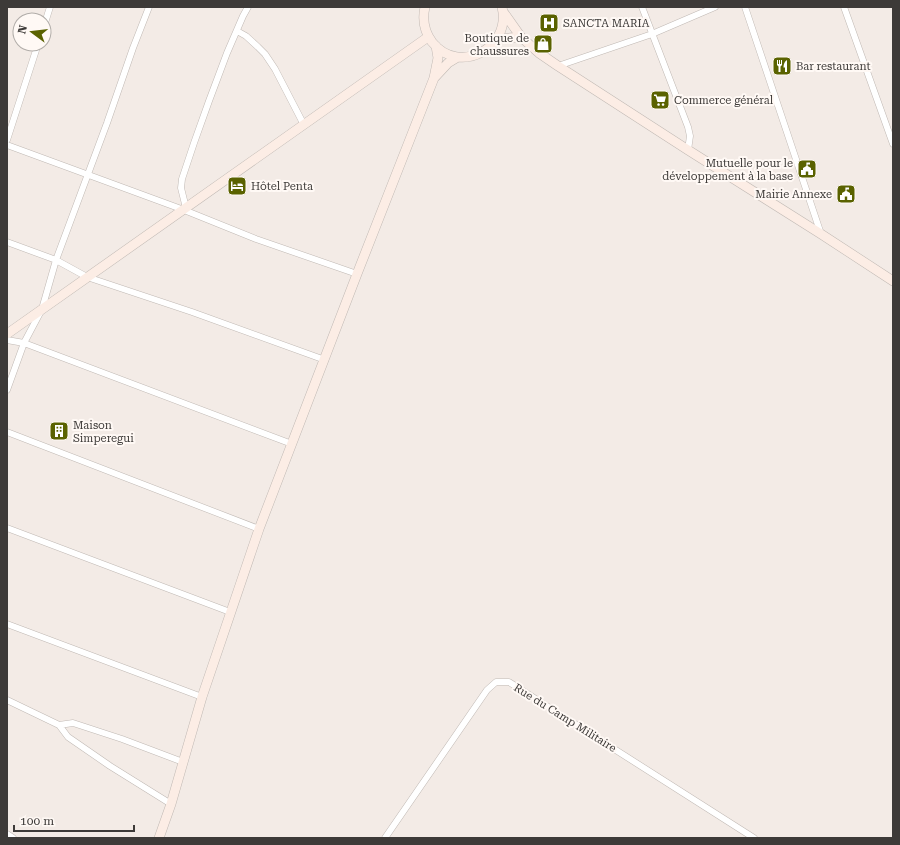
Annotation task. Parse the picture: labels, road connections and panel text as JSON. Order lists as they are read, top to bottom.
{
  "streets": {
    "street": ["Rue du Camp Militaire"]
  },
  "places": {
    "hospital": ["SANCTA MARIA"],
    "shop": ["Boutique de chaussures"],
    "restaurant": ["Bar restaurant"],
    "supermarket": ["Commerce général"],
    "public building": ["Mutuelle pour le développement à la base", "Mairie Annexe"],
    "hotel": ["Hôtel Penta"],
    "building": ["Maison Simperegui"]
  },
  "scale_bar": "100 m",
  "north": "left"
}
